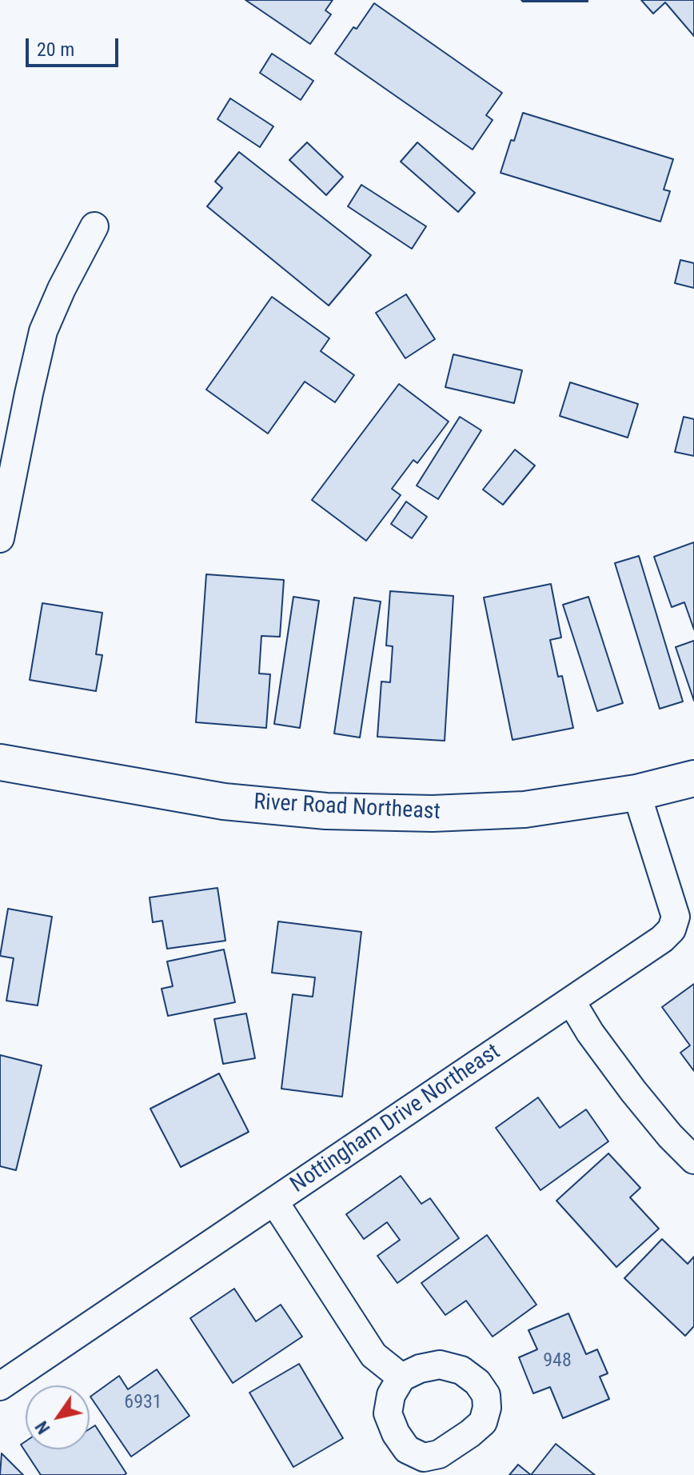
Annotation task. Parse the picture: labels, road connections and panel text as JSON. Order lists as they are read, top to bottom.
{
  "streets": {
    "main road": ["River Road Northeast"],
    "street": ["Nottingham Drive Northeast"]
  },
  "crossings": [
    ["River Road Northeast", "Nottingham Drive Northeast"]
  ],
  "house_numbers": ["948", "6931"],
  "scale_bar": "20 m",
  "north": "bottom left"
}
